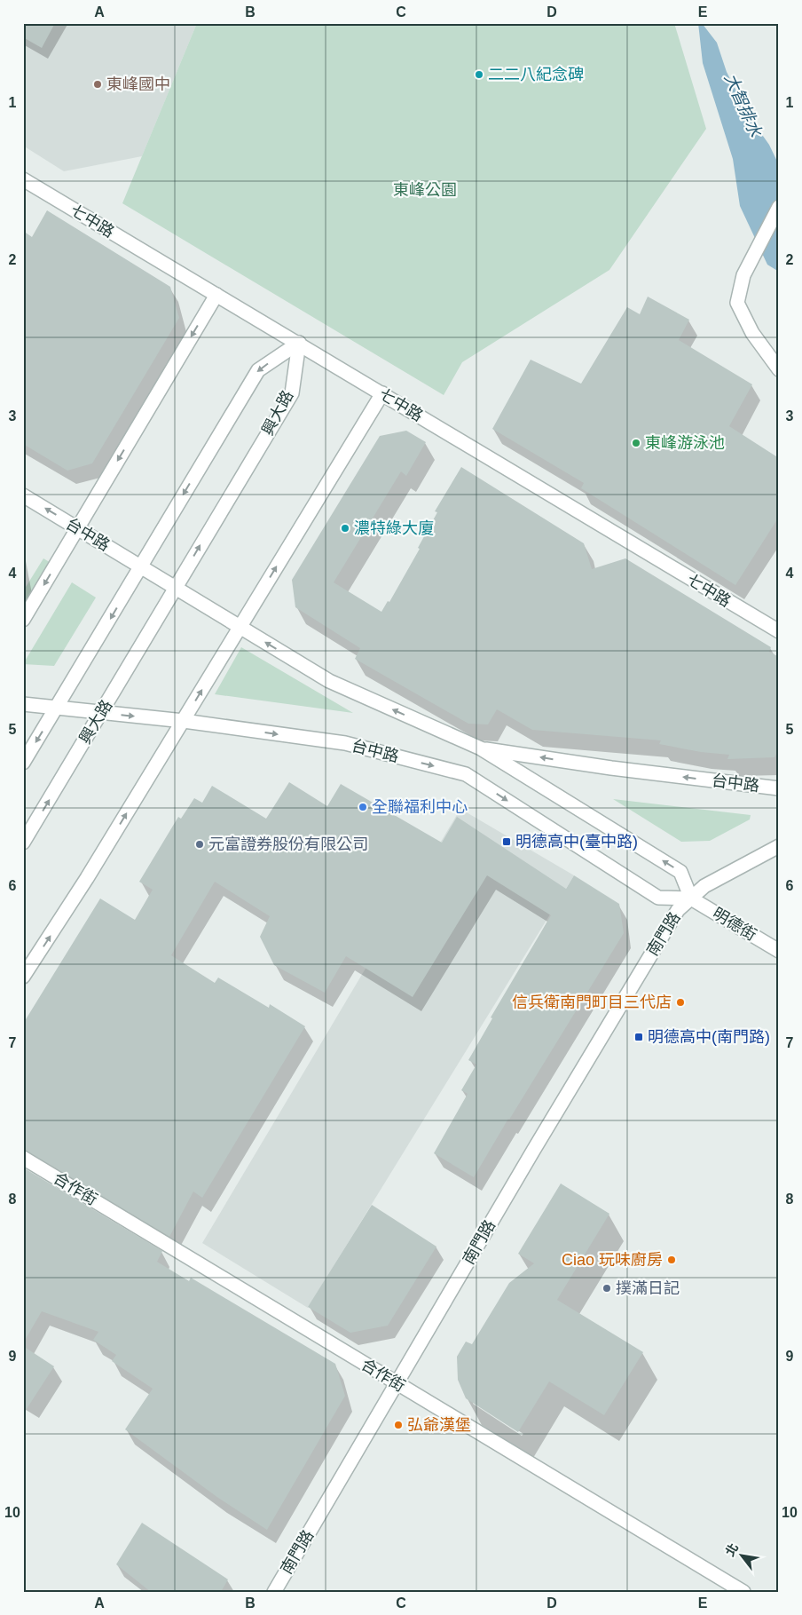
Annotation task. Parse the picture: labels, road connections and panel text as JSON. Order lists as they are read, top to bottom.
{
  "streets": {
    "street": [
      "七中路",
      "興大路",
      "台中路",
      "明德街",
      "南門路",
      "合作街"
    ]
  },
  "crossings": [
    ["七中路", "興大路"],
    ["興大路", "台中路"],
    ["台中路", "明德街"],
    ["台中路", "南門路"],
    ["明德街", "南門路"],
    ["南門路", "合作街"]
  ],
  "water": ["大智排水"],
  "parks": ["東峰公園"],
  "places": {
    "other": [
      "二二八紀念碑",
      "東峰國中",
      "東峰游泳池",
      "濃特綠大廈",
      "全聯福利中心",
      "元富證券股份有限公司",
      "信兵衛南門町目三代店",
      "Ciao 玩味廚房",
      "撲滿日記",
      "弘爺漢堡"
    ],
    "transit": ["明德高中(臺中路)", "明德高中(南門路)"]
  },
  "north": "top left",
  "grid": {
    "columns": [
      "A",
      "B",
      "C",
      "D",
      "E"
    ],
    "rows": [
      "1",
      "2",
      "3",
      "4",
      "5",
      "6",
      "7",
      "8",
      "9",
      "10"
    ]
  }
}
